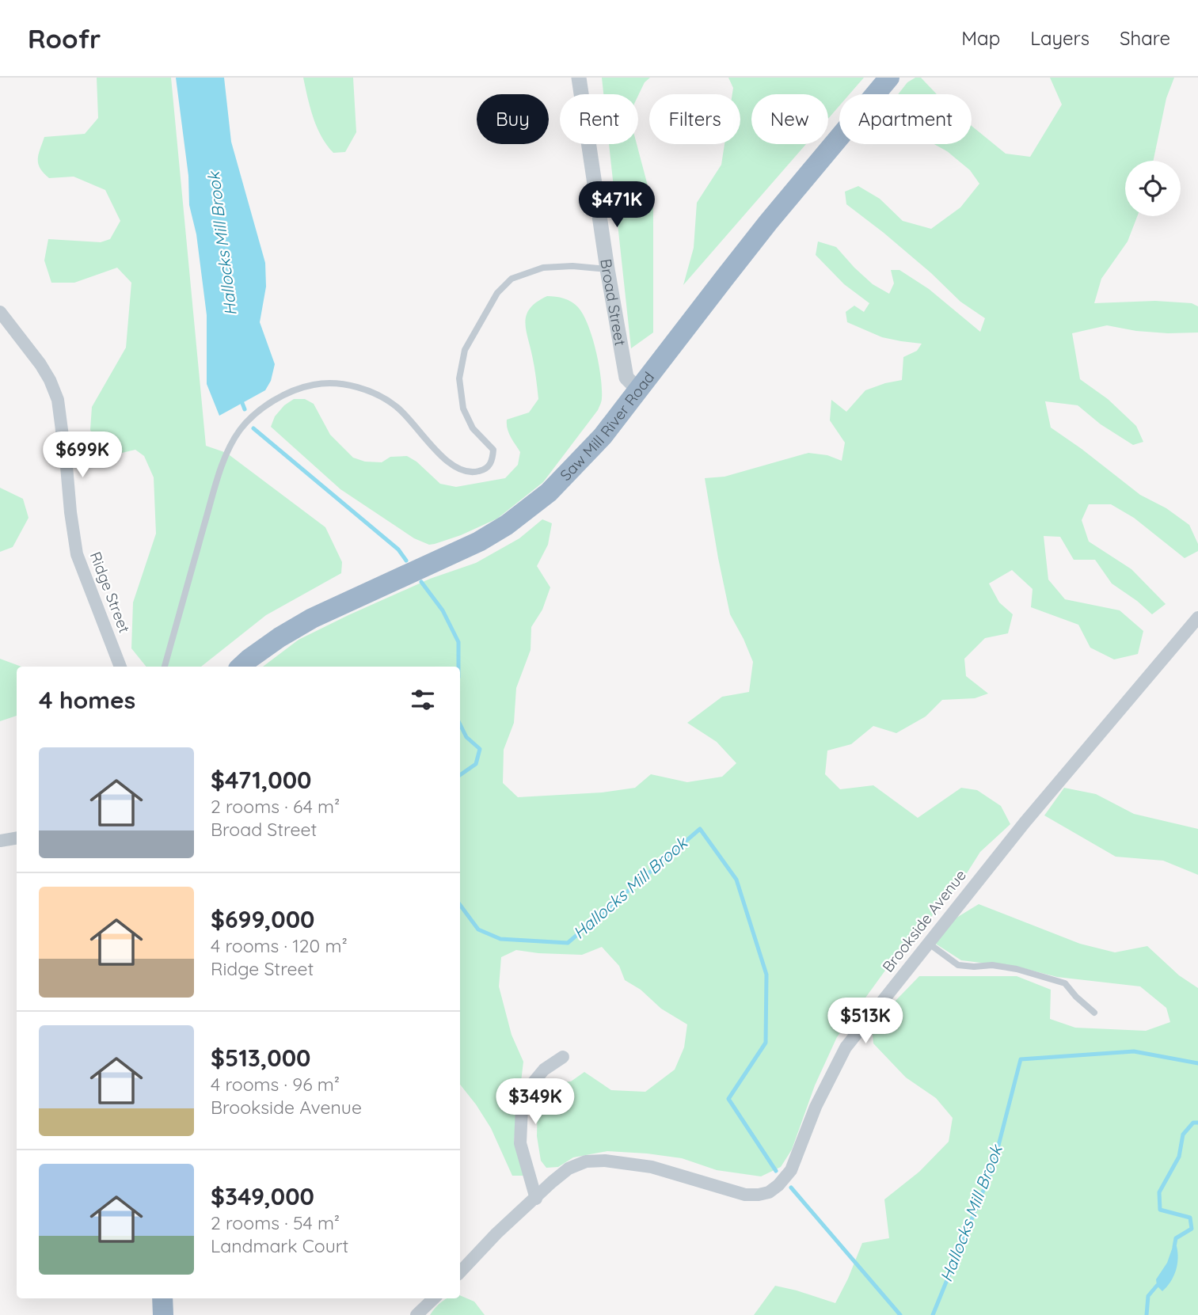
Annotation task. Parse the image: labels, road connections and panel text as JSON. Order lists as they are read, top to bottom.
{
  "streets": {
    "highway": ["Saw Mill River Road"],
    "street": ["Broad Street", "Ridge Street", "Brookside Avenue"]
  },
  "crossings": [
    ["Broad Street", "Saw Mill River Road"]
  ],
  "water": ["Hallocks Mill Brook"],
  "page": {
    "header": "Roofr",
    "nav": ["Map", "Layers", "Share"],
    "chip": [
      "Buy",
      "Rent",
      "Filters",
      "New",
      "Apartment"
    ],
    "price": [
      "$471K",
      "$699K",
      "$513K",
      "$349K"
    ],
    "heading": "4 homes",
    "list": [
      {
        "name": "$471,000",
        "note": "2 rooms · 64 m² · Broad Street"
      },
      {
        "name": "$699,000",
        "note": "4 rooms · 120 m² · Ridge Street"
      },
      {
        "name": "$513,000",
        "note": "4 rooms · 96 m² · Brookside Avenue"
      },
      {
        "name": "$349,000",
        "note": "2 rooms · 54 m² · Landmark Court"
      }
    ]
  }
}
